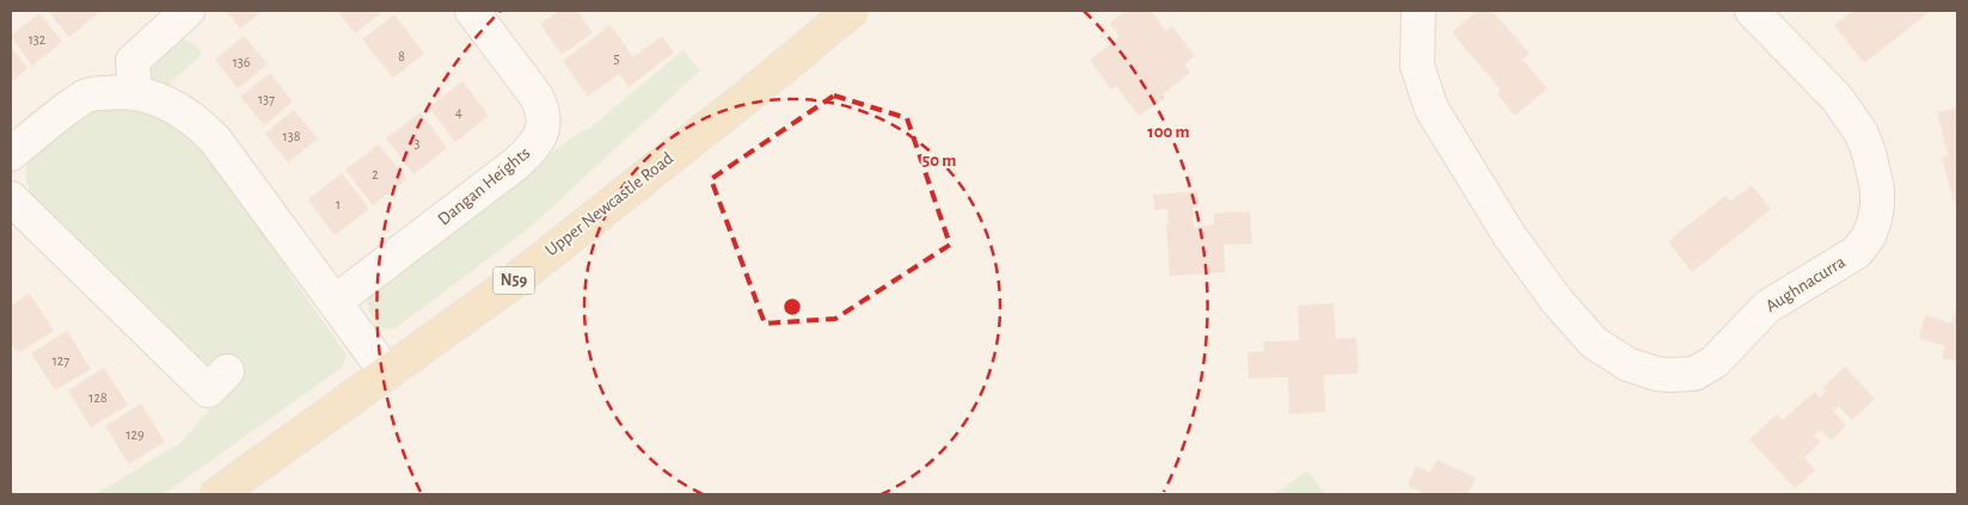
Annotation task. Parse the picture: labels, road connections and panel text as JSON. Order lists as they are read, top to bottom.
{
  "streets": {
    "main road": ["Upper Newcastle Road", "N59"],
    "street": ["Dangan Heights", "Aughnacurra"]
  },
  "house_numbers": [
    "132",
    "8",
    "5",
    "136",
    "137",
    "4",
    "138",
    "3",
    "2",
    "1",
    "127",
    "128",
    "129"
  ],
  "rings": ["100 m", "50 m"]
}
